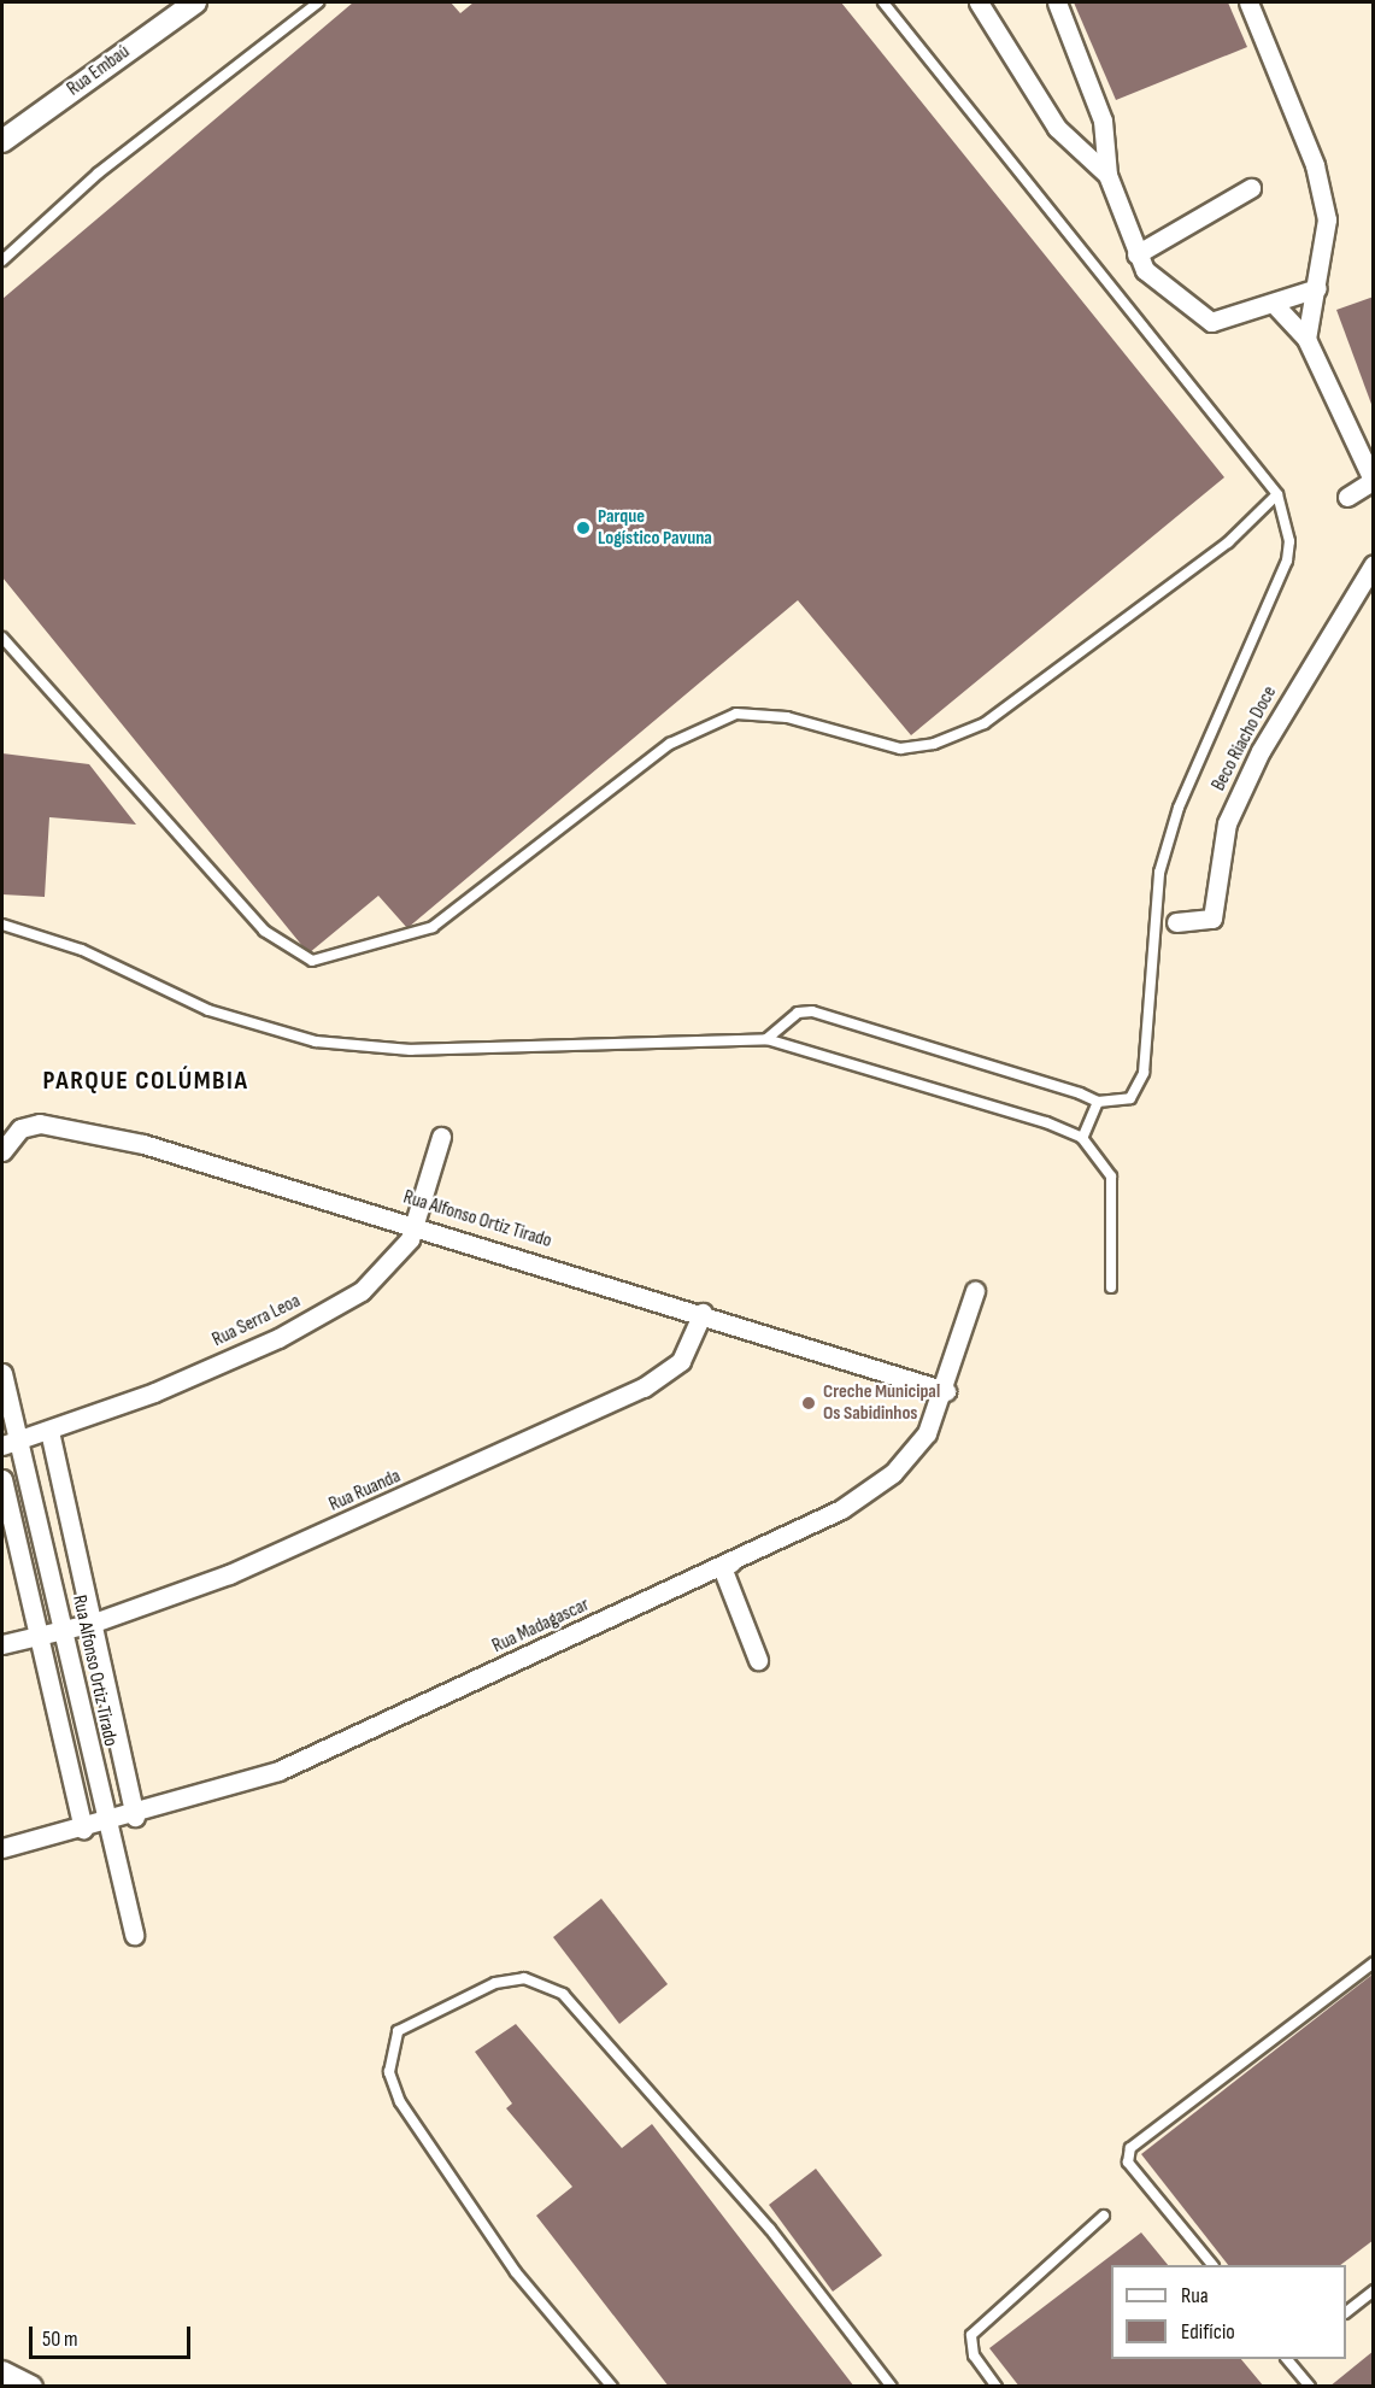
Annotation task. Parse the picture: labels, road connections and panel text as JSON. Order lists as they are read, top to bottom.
{
  "streets": {
    "street": [
      "Rua Embaú",
      "Beco Riacho Doce",
      "Rua Alfonso Ortiz Tirado",
      "Rua Serra Leoa",
      "Rua Ruanda",
      "Rua Madagascar"
    ]
  },
  "crossings": [
    ["Rua Alfonso Ortiz Tirado", "Rua Serra Leoa"],
    ["Rua Alfonso Ortiz Tirado", "Rua Ruanda"],
    ["Rua Alfonso Ortiz Tirado", "Rua Madagascar"]
  ],
  "districts": ["PARQUE COLÚMBIA"],
  "places": ["Parque Logístico Pavuna", "Creche Municipal Os Sabidinhos"],
  "legend": ["Rua", "Edifício"],
  "scale_bar": "50 m"
}
